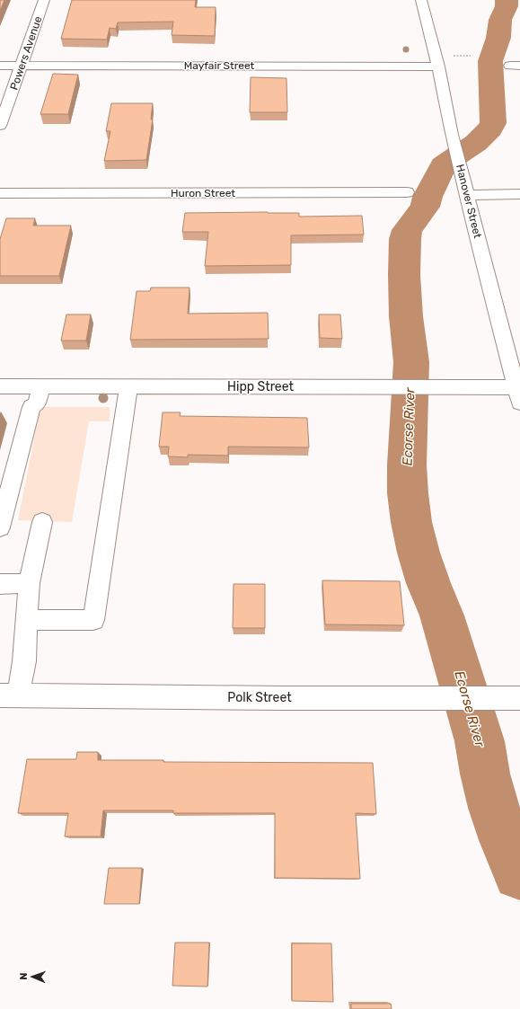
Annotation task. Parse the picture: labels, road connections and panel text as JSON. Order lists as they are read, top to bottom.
{
  "streets": {
    "street": [
      "Powers Avenue",
      "Mayfair Street",
      "Huron Street",
      "Hanover Street",
      "Hipp Street",
      "Polk Street"
    ]
  },
  "crossings": [
    ["Powers Avenue", "Mayfair Street"],
    ["Mayfair Street", "Hanover Street"],
    ["Hanover Street", "Hipp Street"]
  ],
  "water": ["Ecorse River"],
  "north": "left"
}
